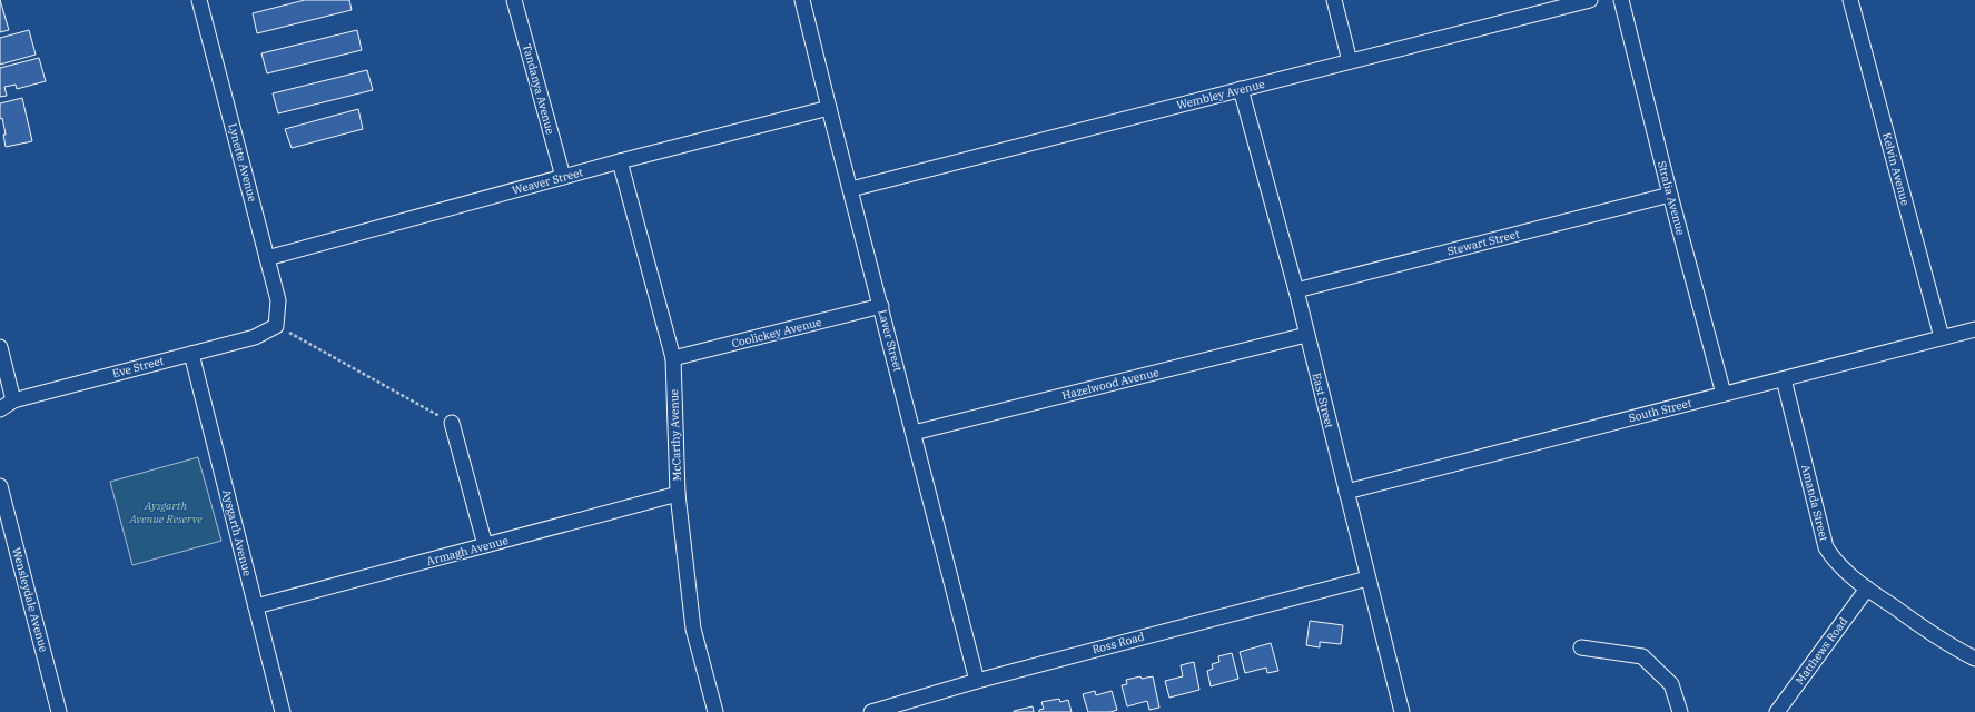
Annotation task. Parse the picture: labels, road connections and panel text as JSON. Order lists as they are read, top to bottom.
{
  "streets": {
    "street": [
      "Tandanya Avenue",
      "Wembley Avenue",
      "Lynette Avenue",
      "Kelvin Avenue",
      "Weaver Street",
      "Stralia Avenue",
      "Stewart Street",
      "Coolickey Avenue",
      "Laver Street",
      "Eve Street",
      "Hazelwood Avenue",
      "East Street",
      "South Street",
      "McCarthy Avenue",
      "Amanda Street",
      "Aysgarth Avenue",
      "Armagh Avenue",
      "Wensleydale Avenue",
      "Ross Road",
      "Matthews Road"
    ]
  },
  "crossings": [
    ["Tandanya Avenue", "Weaver Street"],
    ["Wembley Avenue", "Laver Street"],
    ["Wembley Avenue", "East Street"],
    ["Lynette Avenue", "Weaver Street"],
    ["Lynette Avenue", "Eve Street"],
    ["Kelvin Avenue", "South Street"],
    ["Weaver Street", "Laver Street"],
    ["Weaver Street", "McCarthy Avenue"],
    ["Stralia Avenue", "Stewart Street"],
    ["Stralia Avenue", "South Street"],
    ["Stewart Street", "East Street"],
    ["Coolickey Avenue", "Laver Street"],
    ["Coolickey Avenue", "McCarthy Avenue"],
    ["Laver Street", "Hazelwood Avenue"],
    ["Laver Street", "Ross Road"],
    ["Eve Street", "Aysgarth Avenue"],
    ["Hazelwood Avenue", "East Street"],
    ["East Street", "South Street"],
    ["East Street", "Ross Road"],
    ["South Street", "Amanda Street"],
    ["McCarthy Avenue", "Armagh Avenue"],
    ["Amanda Street", "Matthews Road"],
    ["Aysgarth Avenue", "Armagh Avenue"]
  ],
  "parks": ["Aysgarth Avenue Reserve"]
}
